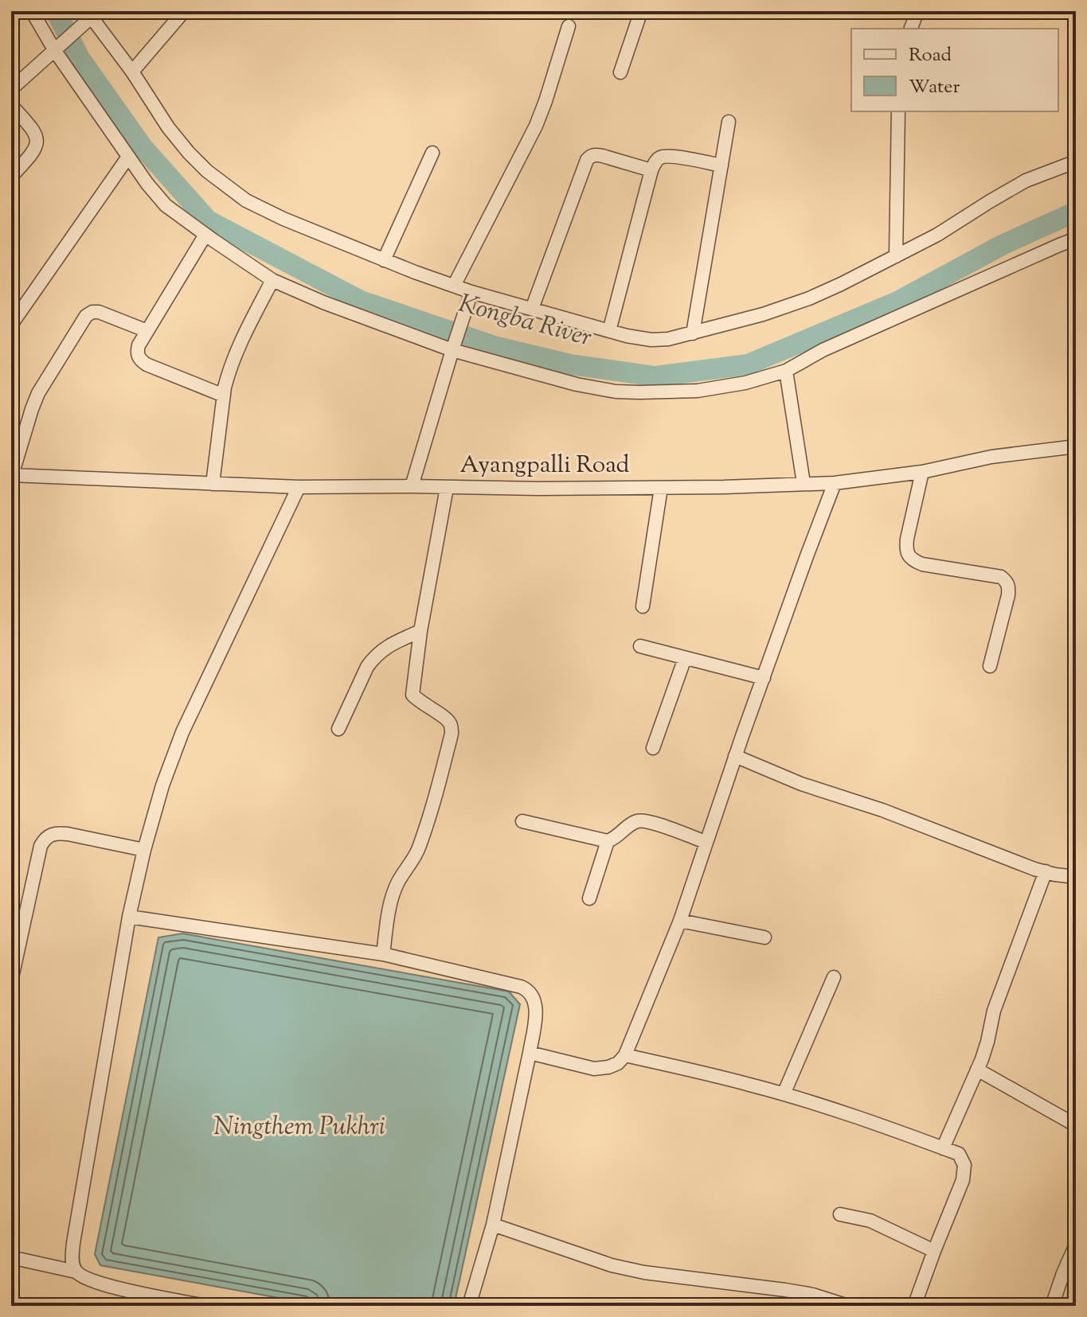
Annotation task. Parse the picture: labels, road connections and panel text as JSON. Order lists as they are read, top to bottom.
{
  "streets": {
    "street": ["Ayangpalli Road"]
  },
  "water": ["Kongba River", "Ningthem Pukhri"],
  "legend": ["Road", "Water"]
}
